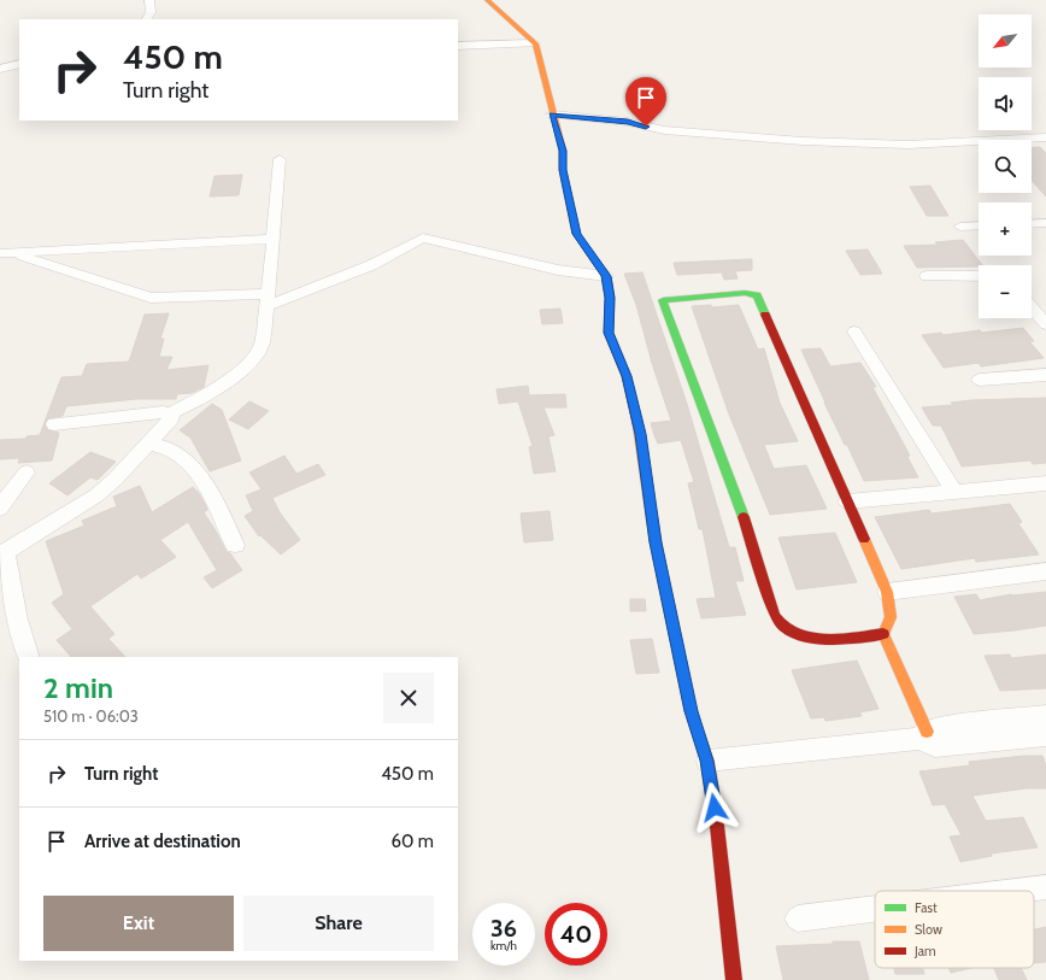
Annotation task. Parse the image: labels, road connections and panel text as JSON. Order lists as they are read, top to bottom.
{
  "legend": ["Fast", "Slow", "Jam"],
  "north": "bottom left",
  "page": {
    "map_buttons": ["+", "−"],
    "turn": ["450 m", "Turn right"],
    "heading": ["2 min", "510 m · 06:03"],
    "list": [
      {
        "name": "Turn right",
        "value": "450 m"
      },
      {
        "name": "Arrive at destination",
        "value": "60 m"
      }
    ],
    "buttons": ["Exit", "Share"],
    "speed": "36 km/h",
    "limit": "40"
  }
}
